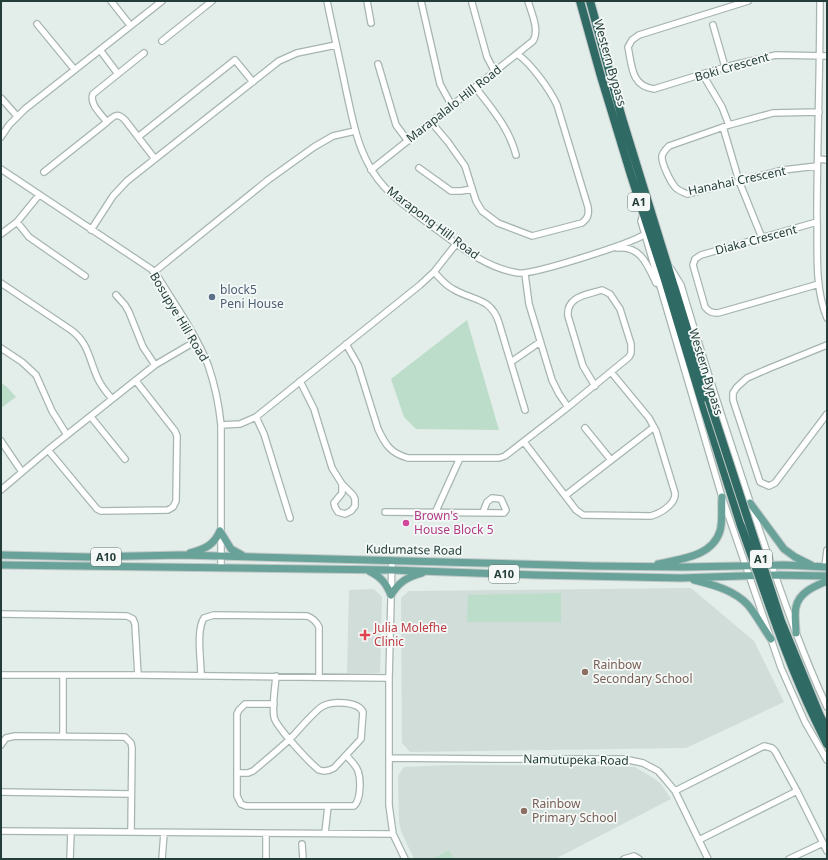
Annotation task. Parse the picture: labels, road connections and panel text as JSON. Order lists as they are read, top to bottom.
{
  "streets": {
    "highway": ["Western Bypass", "A1"],
    "main road": ["Kudumatse Road", "A10"],
    "street": [
      "Boki Crescent",
      "Marapalalo Hill Road",
      "Hanahai Crescent",
      "Marapong Hill Road",
      "Diaka Crescent",
      "Bosupye Hill Road",
      "Namutupeka Road"
    ]
  },
  "crossings": [
    ["Marapalalo Hill Road", "Marapong Hill Road"],
    ["Bosupye Hill Road", "Kudumatse Road"]
  ],
  "places": {
    "other": [
      "block5 Peni House",
      "Brown's House Block 5",
      "Rainbow Secondary School",
      "Rainbow Primary School"
    ],
    "health": ["Julia Molefhe Clinic"]
  }
}
